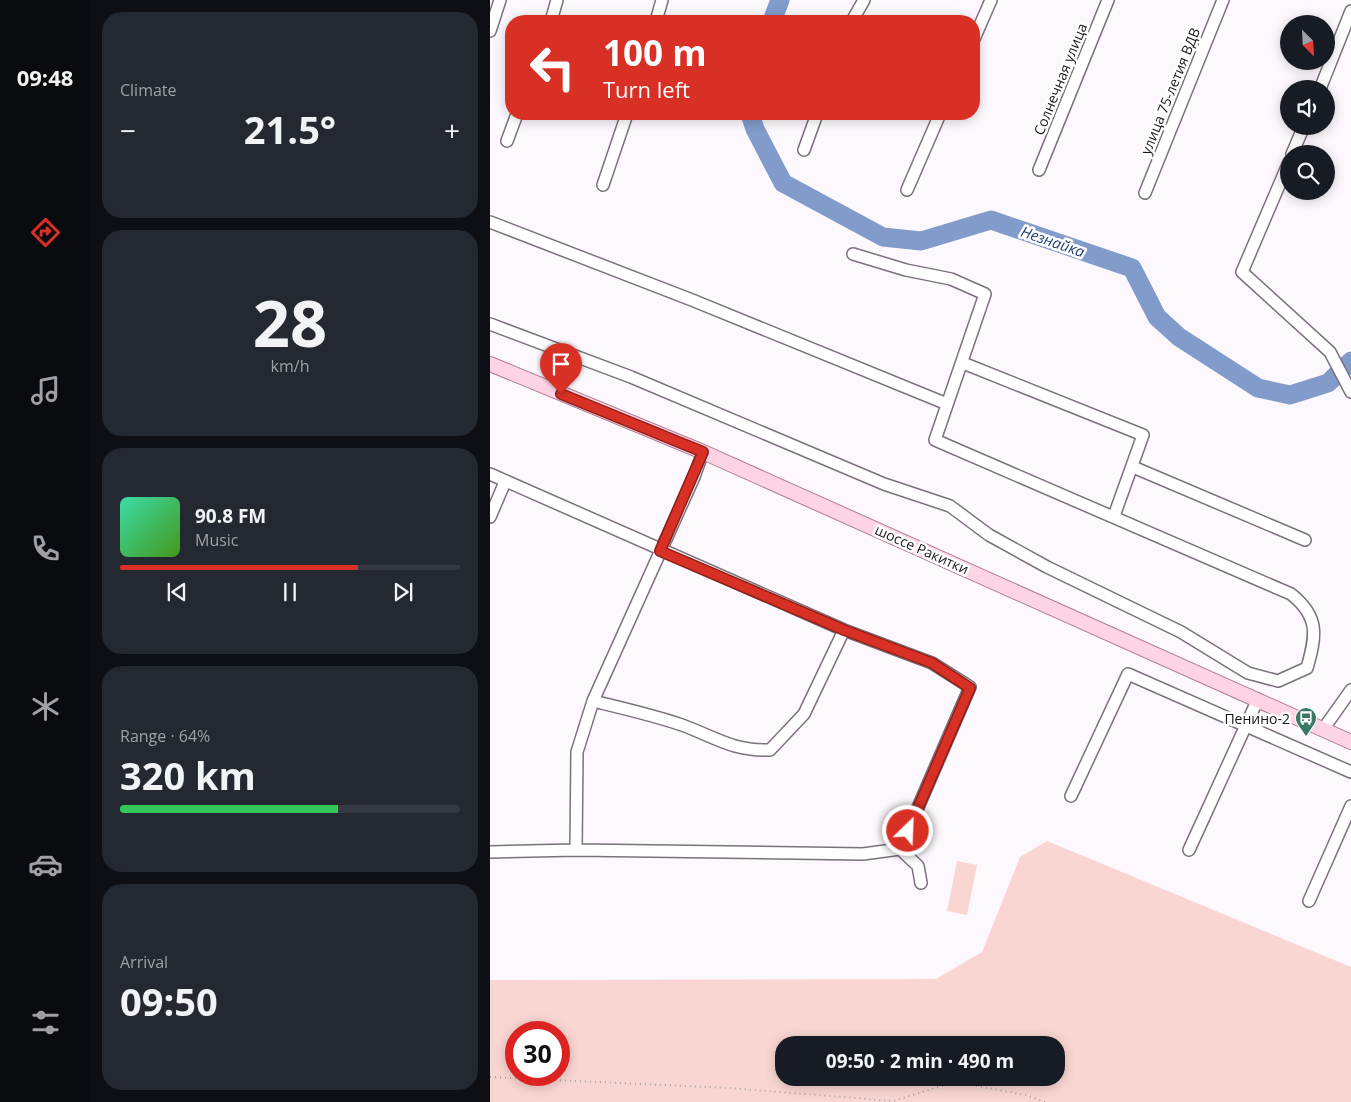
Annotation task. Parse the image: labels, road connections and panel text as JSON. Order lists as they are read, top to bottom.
{
  "streets": {
    "main road": ["шоссе Ракитки"],
    "street": ["Солнечная улица", "улица 75-летия ВДВ"]
  },
  "water": ["Незнайка"],
  "places": {
    "bus stop": ["Пенино-2"]
  },
  "north": "bottom right",
  "page": {
    "tabs": "09:48",
    "tile": [
      "Climate",
      ["28", "km/h"],
      ["Range · 64%", "320 km"],
      ["Arrival", "09:50"]
    ],
    "turn": ["100 m", "Turn left"],
    "heat": ["−", "21.5°", "+"],
    "song": ["90.8 FM", "Music"],
    "limit": "30",
    "trip": "09:50 · 2 min · 490 m"
  }
}
